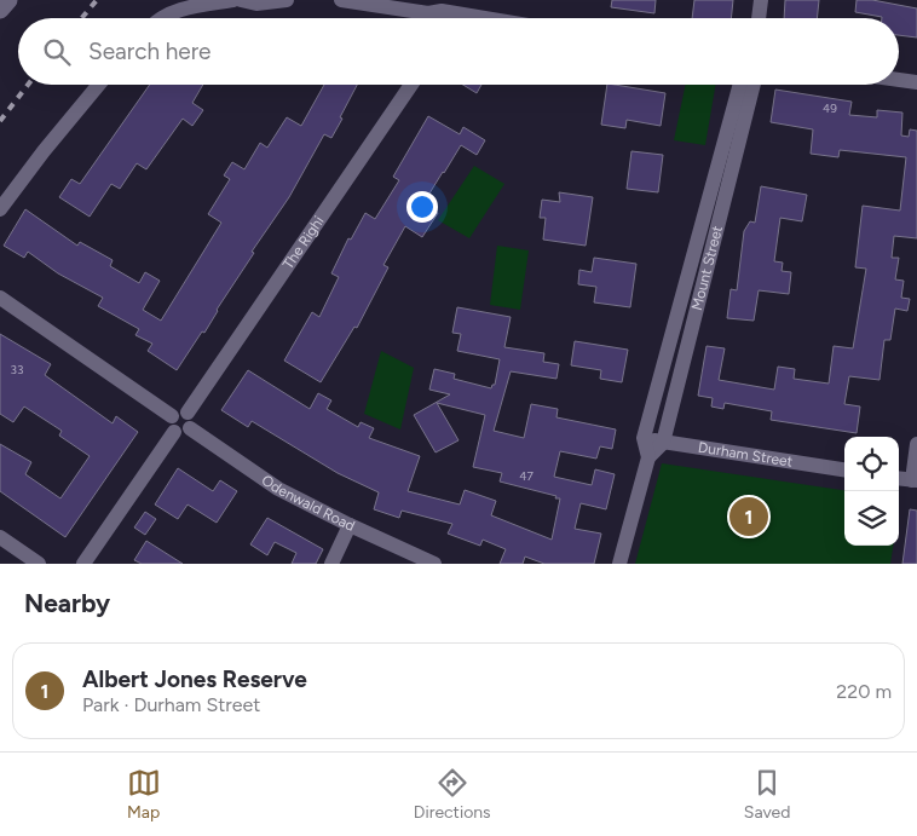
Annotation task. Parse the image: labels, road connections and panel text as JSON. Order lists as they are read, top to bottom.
{
  "streets": {
    "street": [
      "The Righi",
      "Mount Street",
      "Durham Street",
      "Odenwald Road"
    ]
  },
  "crossings": [
    ["The Righi", "Odenwald Road"],
    ["Mount Street", "Durham Street"]
  ],
  "house_numbers": ["49", "33", "47"],
  "page": {
    "search": "Search here",
    "pins": "1",
    "heading": "Nearby",
    "list": [
      {
        "mark": "1",
        "name": "Albert Jones Reserve",
        "note": "Park · Durham Street",
        "value": "220 m"
      }
    ],
    "nav": ["Map", "Directions", "Saved"]
  }
}
